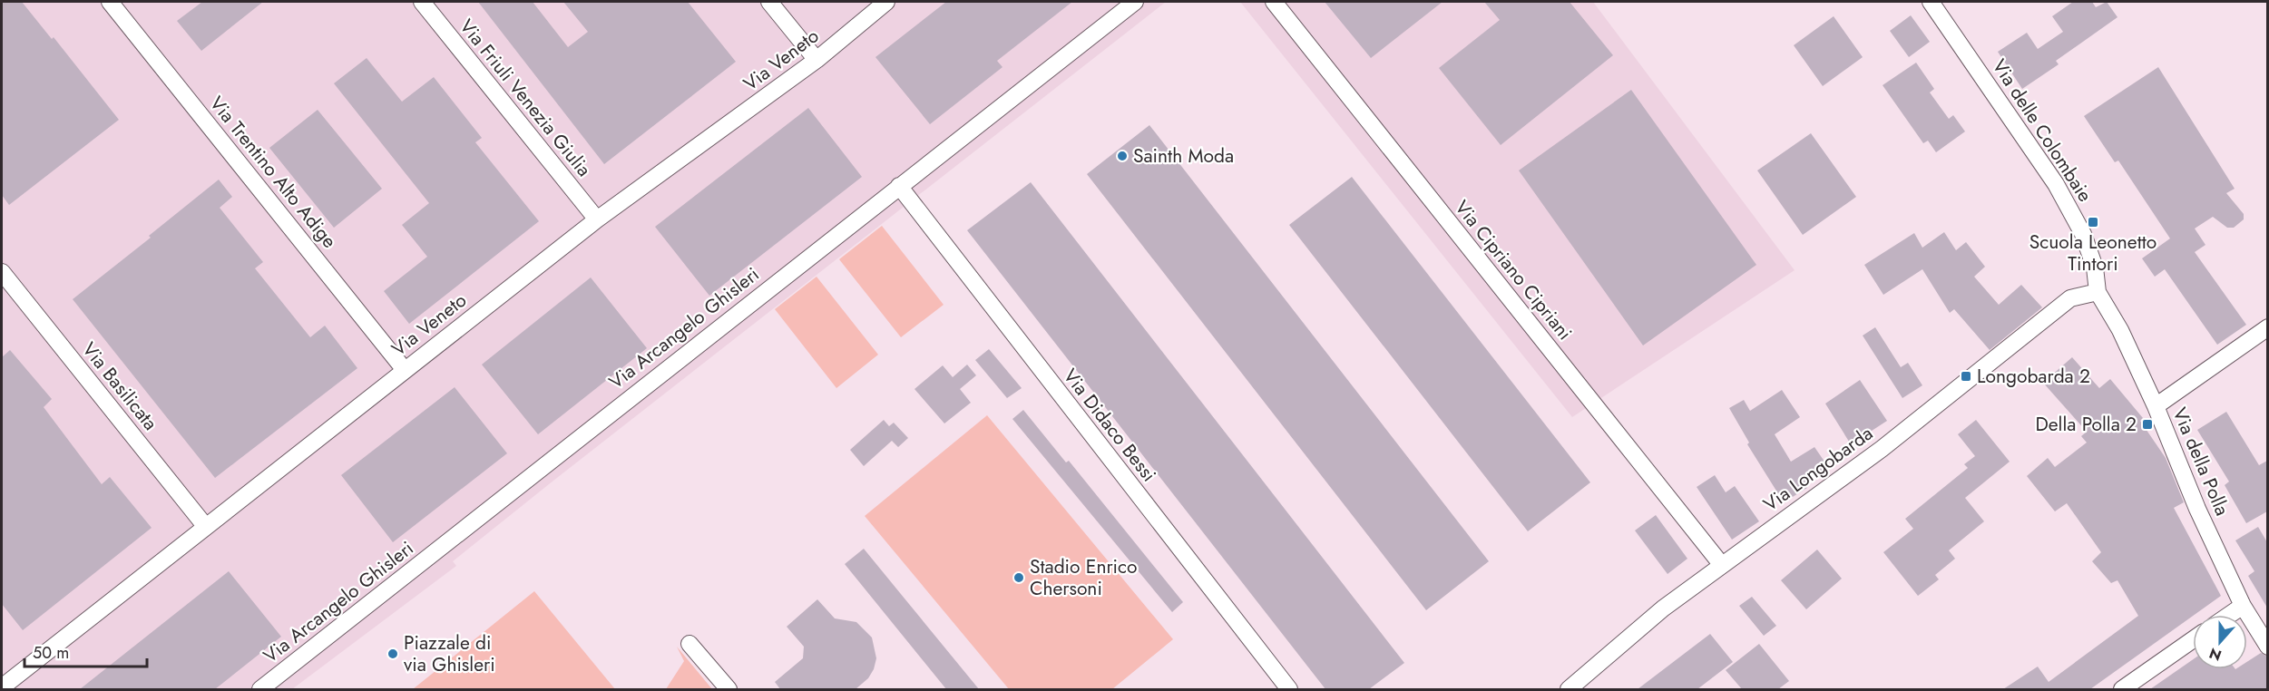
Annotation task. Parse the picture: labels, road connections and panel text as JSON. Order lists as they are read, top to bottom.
{
  "streets": {
    "street": [
      "Via Veneto",
      "Via Friuli Venezia Giulia",
      "Via delle Colombaie",
      "Via Trentino Alto Adige",
      "Via Cipriano Cipriani",
      "Via Arcangelo Ghisleri",
      "Via Basilicata",
      "Via Didaco Bessi",
      "Via della Polla",
      "Via Longobarda"
    ]
  },
  "crossings": [
    ["Via Veneto", "Via Friuli Venezia Giulia"],
    ["Via Veneto", "Via Trentino Alto Adige"],
    ["Via Veneto", "Via Basilicata"],
    ["Via delle Colombaie", "Via della Polla"],
    ["Via delle Colombaie", "Via Longobarda"],
    ["Via Cipriano Cipriani", "Via Longobarda"],
    ["Via Arcangelo Ghisleri", "Via Didaco Bessi"],
    ["Via della Polla", "Via Longobarda"]
  ],
  "places": {
    "other": ["Sainth Moda", "Stadio Enrico Chersoni", "Piazzale di via Ghisleri"],
    "transit": ["Scuola Leonetto Tintori", "Longobarda 2", "Della Polla 2"]
  },
  "scale_bar": "50 m",
  "north": "bottom"
}
